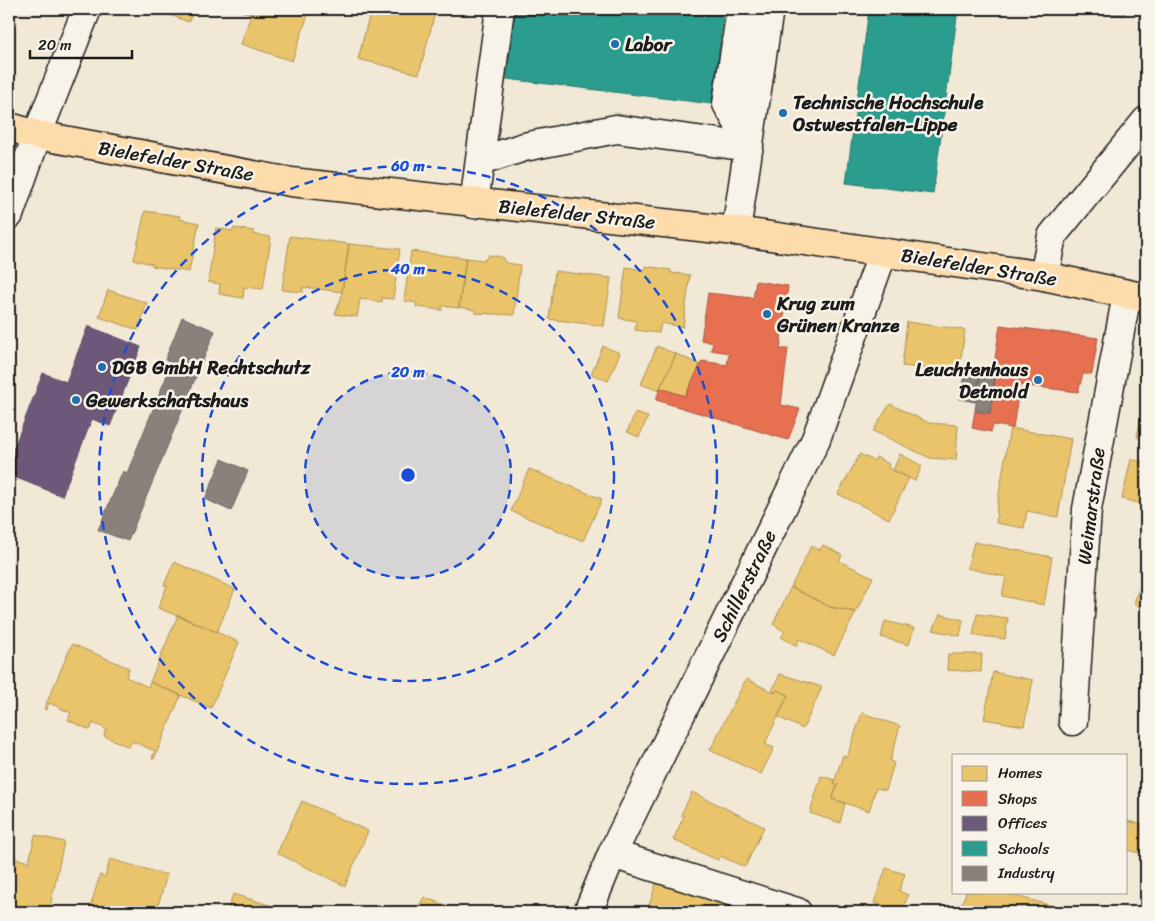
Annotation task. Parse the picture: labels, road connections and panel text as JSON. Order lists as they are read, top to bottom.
{
  "streets": {
    "main road": ["Bielefelder Straße"],
    "street": ["Weimarstraße", "Schillerstraße"]
  },
  "crossings": [
    ["Bielefelder Straße", "Weimarstraße"],
    ["Bielefelder Straße", "Schillerstraße"]
  ],
  "places": [
    "Labor",
    "Technische Hochschule Ostwestfalen-Lippe",
    "Krug zum Grünen Kranze",
    "DGB GmbH Rechtschutz",
    "Leuchtenhaus Detmold",
    "Gewerkschaftshaus"
  ],
  "legend": [
    "Homes",
    "Shops",
    "Offices",
    "Schools",
    "Industry"
  ],
  "scale_bar": "20 m",
  "rings": ["60 m", "40 m", "20 m"]
}
